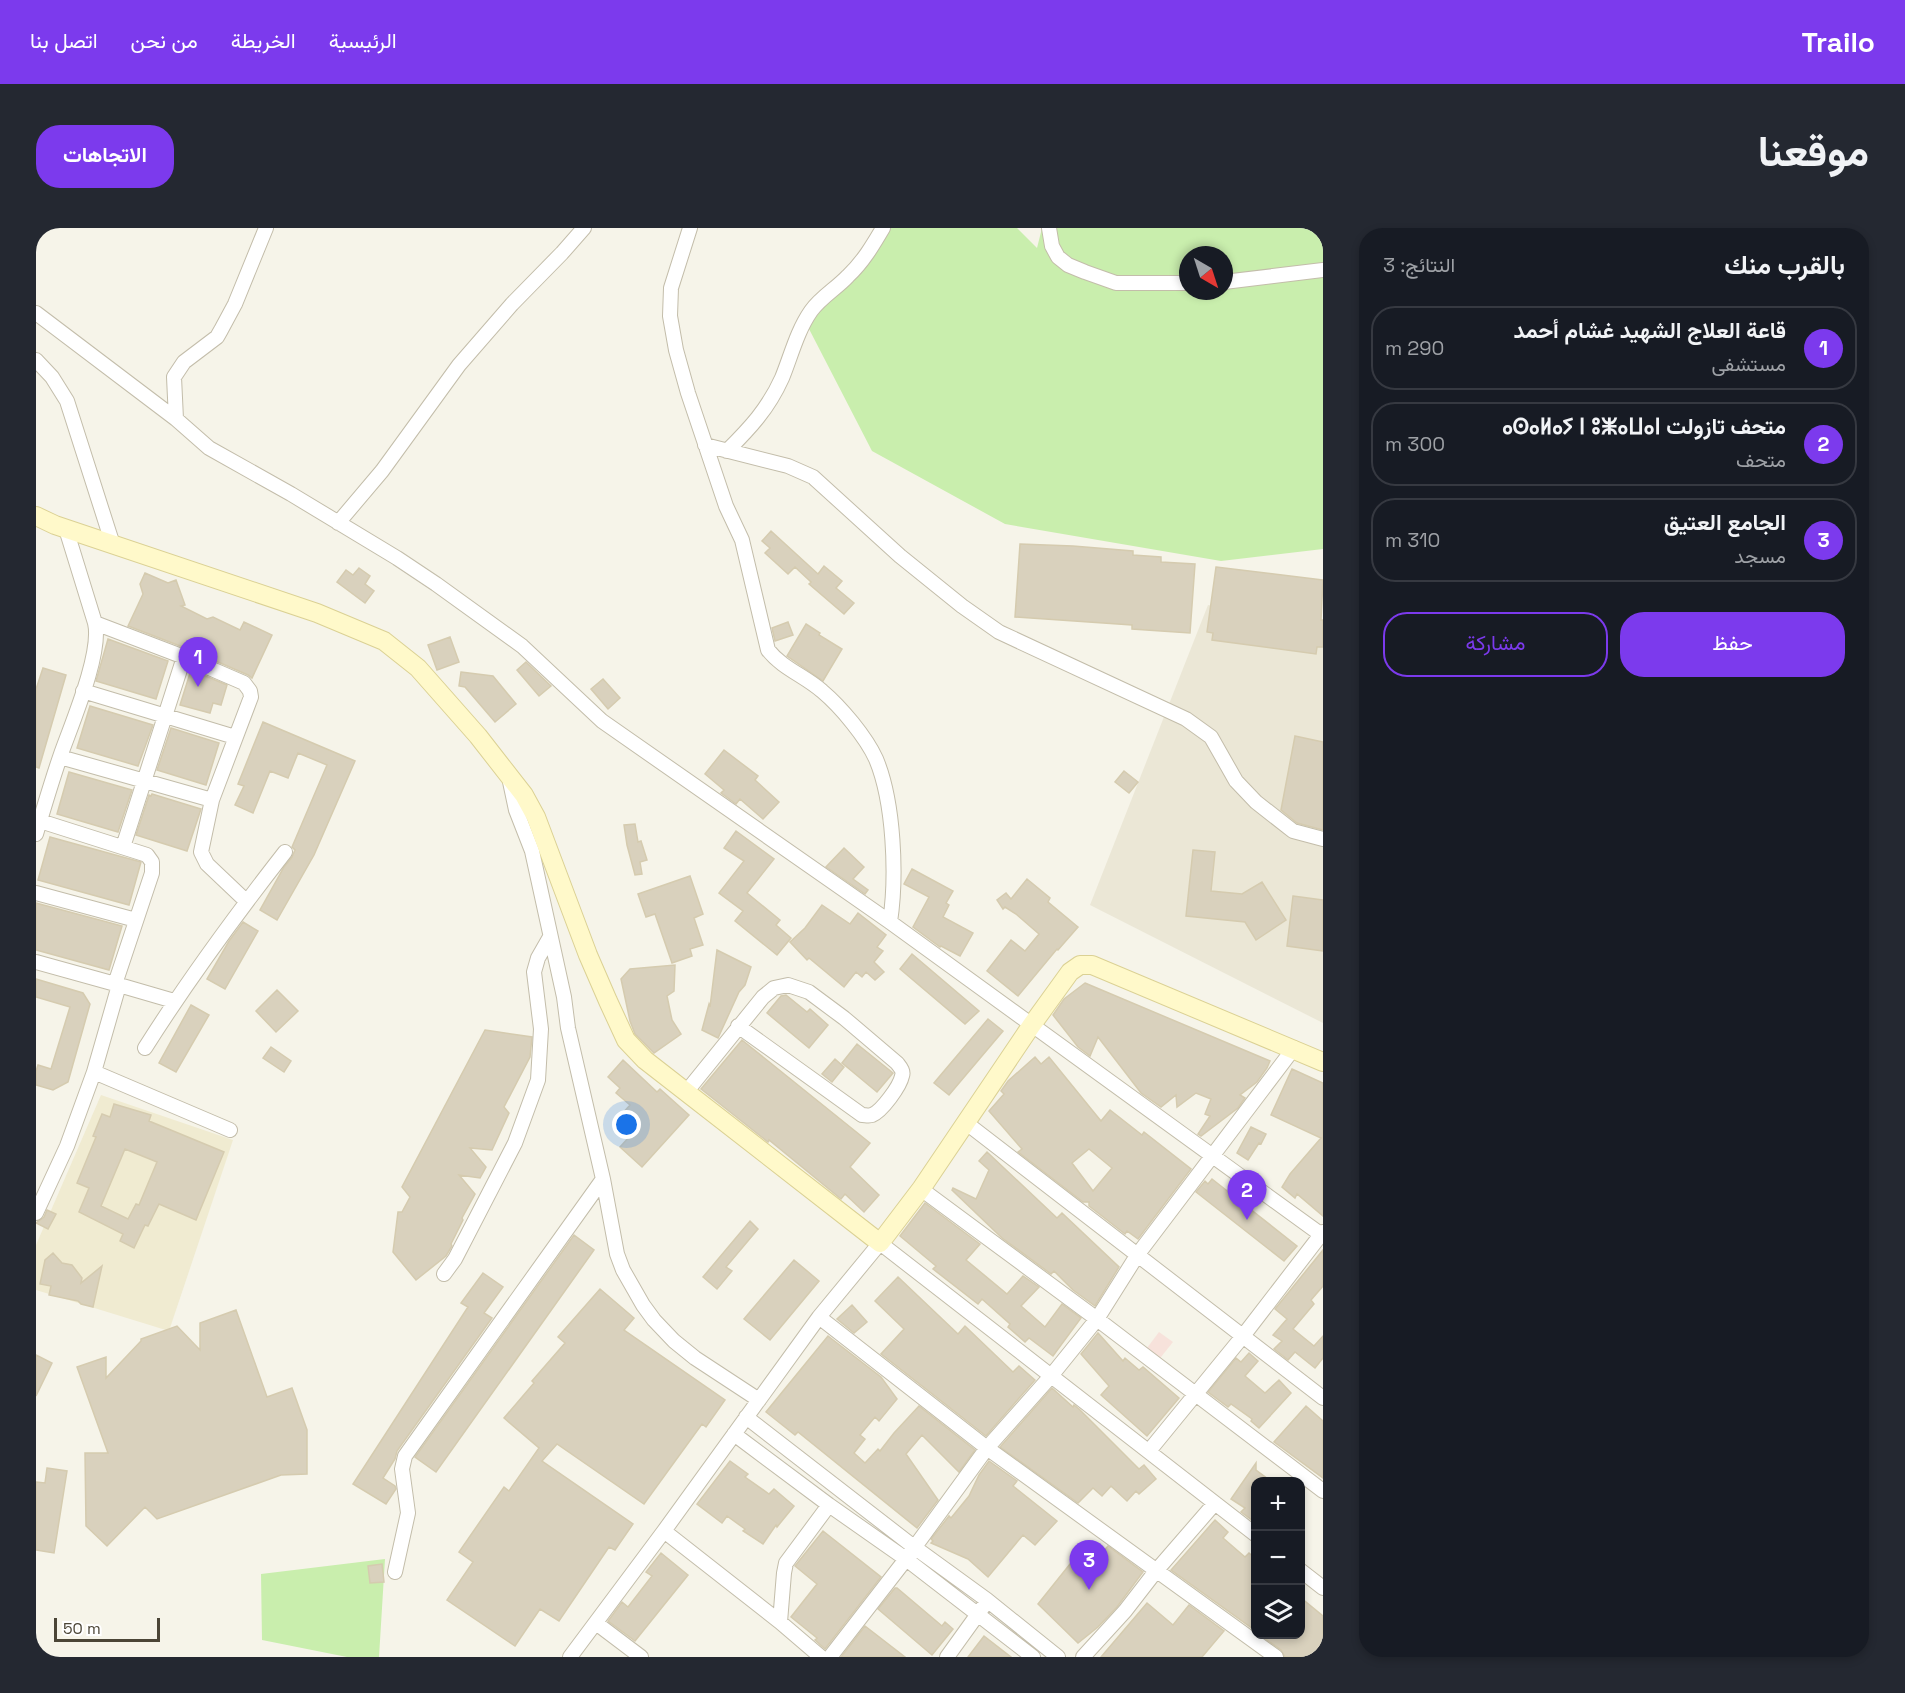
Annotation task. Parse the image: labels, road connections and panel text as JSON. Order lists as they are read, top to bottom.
{
  "scale_bar": "50 m",
  "north": "bottom right",
  "page": {
    "header": "Trailo",
    "nav": [
      "الرئيسية",
      "الخريطة",
      "من نحن",
      "اتصل بنا"
    ],
    "title": "موقعنا",
    "buttons": [
      "الاتجاهات",
      ["حفظ", "مشاركة"]
    ],
    "heading": ["بالقرب منك", "النتائج: 3"],
    "list": [
      {
        "mark": "1",
        "name": "قاعة العلاج الشهيد غشام أحمد",
        "note": "مستشفى",
        "value": "290 m"
      },
      {
        "mark": "2",
        "name": "متحف تازولت ⴰⵙⴰⵍⴰⵢ ⵏ ⵓⵥⴰⵡⴰⵏ",
        "note": "متحف",
        "value": "300 m"
      },
      {
        "mark": "3",
        "name": "الجامع العتيق",
        "note": "مسجد",
        "value": "310 m"
      }
    ],
    "pins": ["1", "2", "3"],
    "map_buttons": ["+", "−"],
    "scale": "50 m"
  }
}
